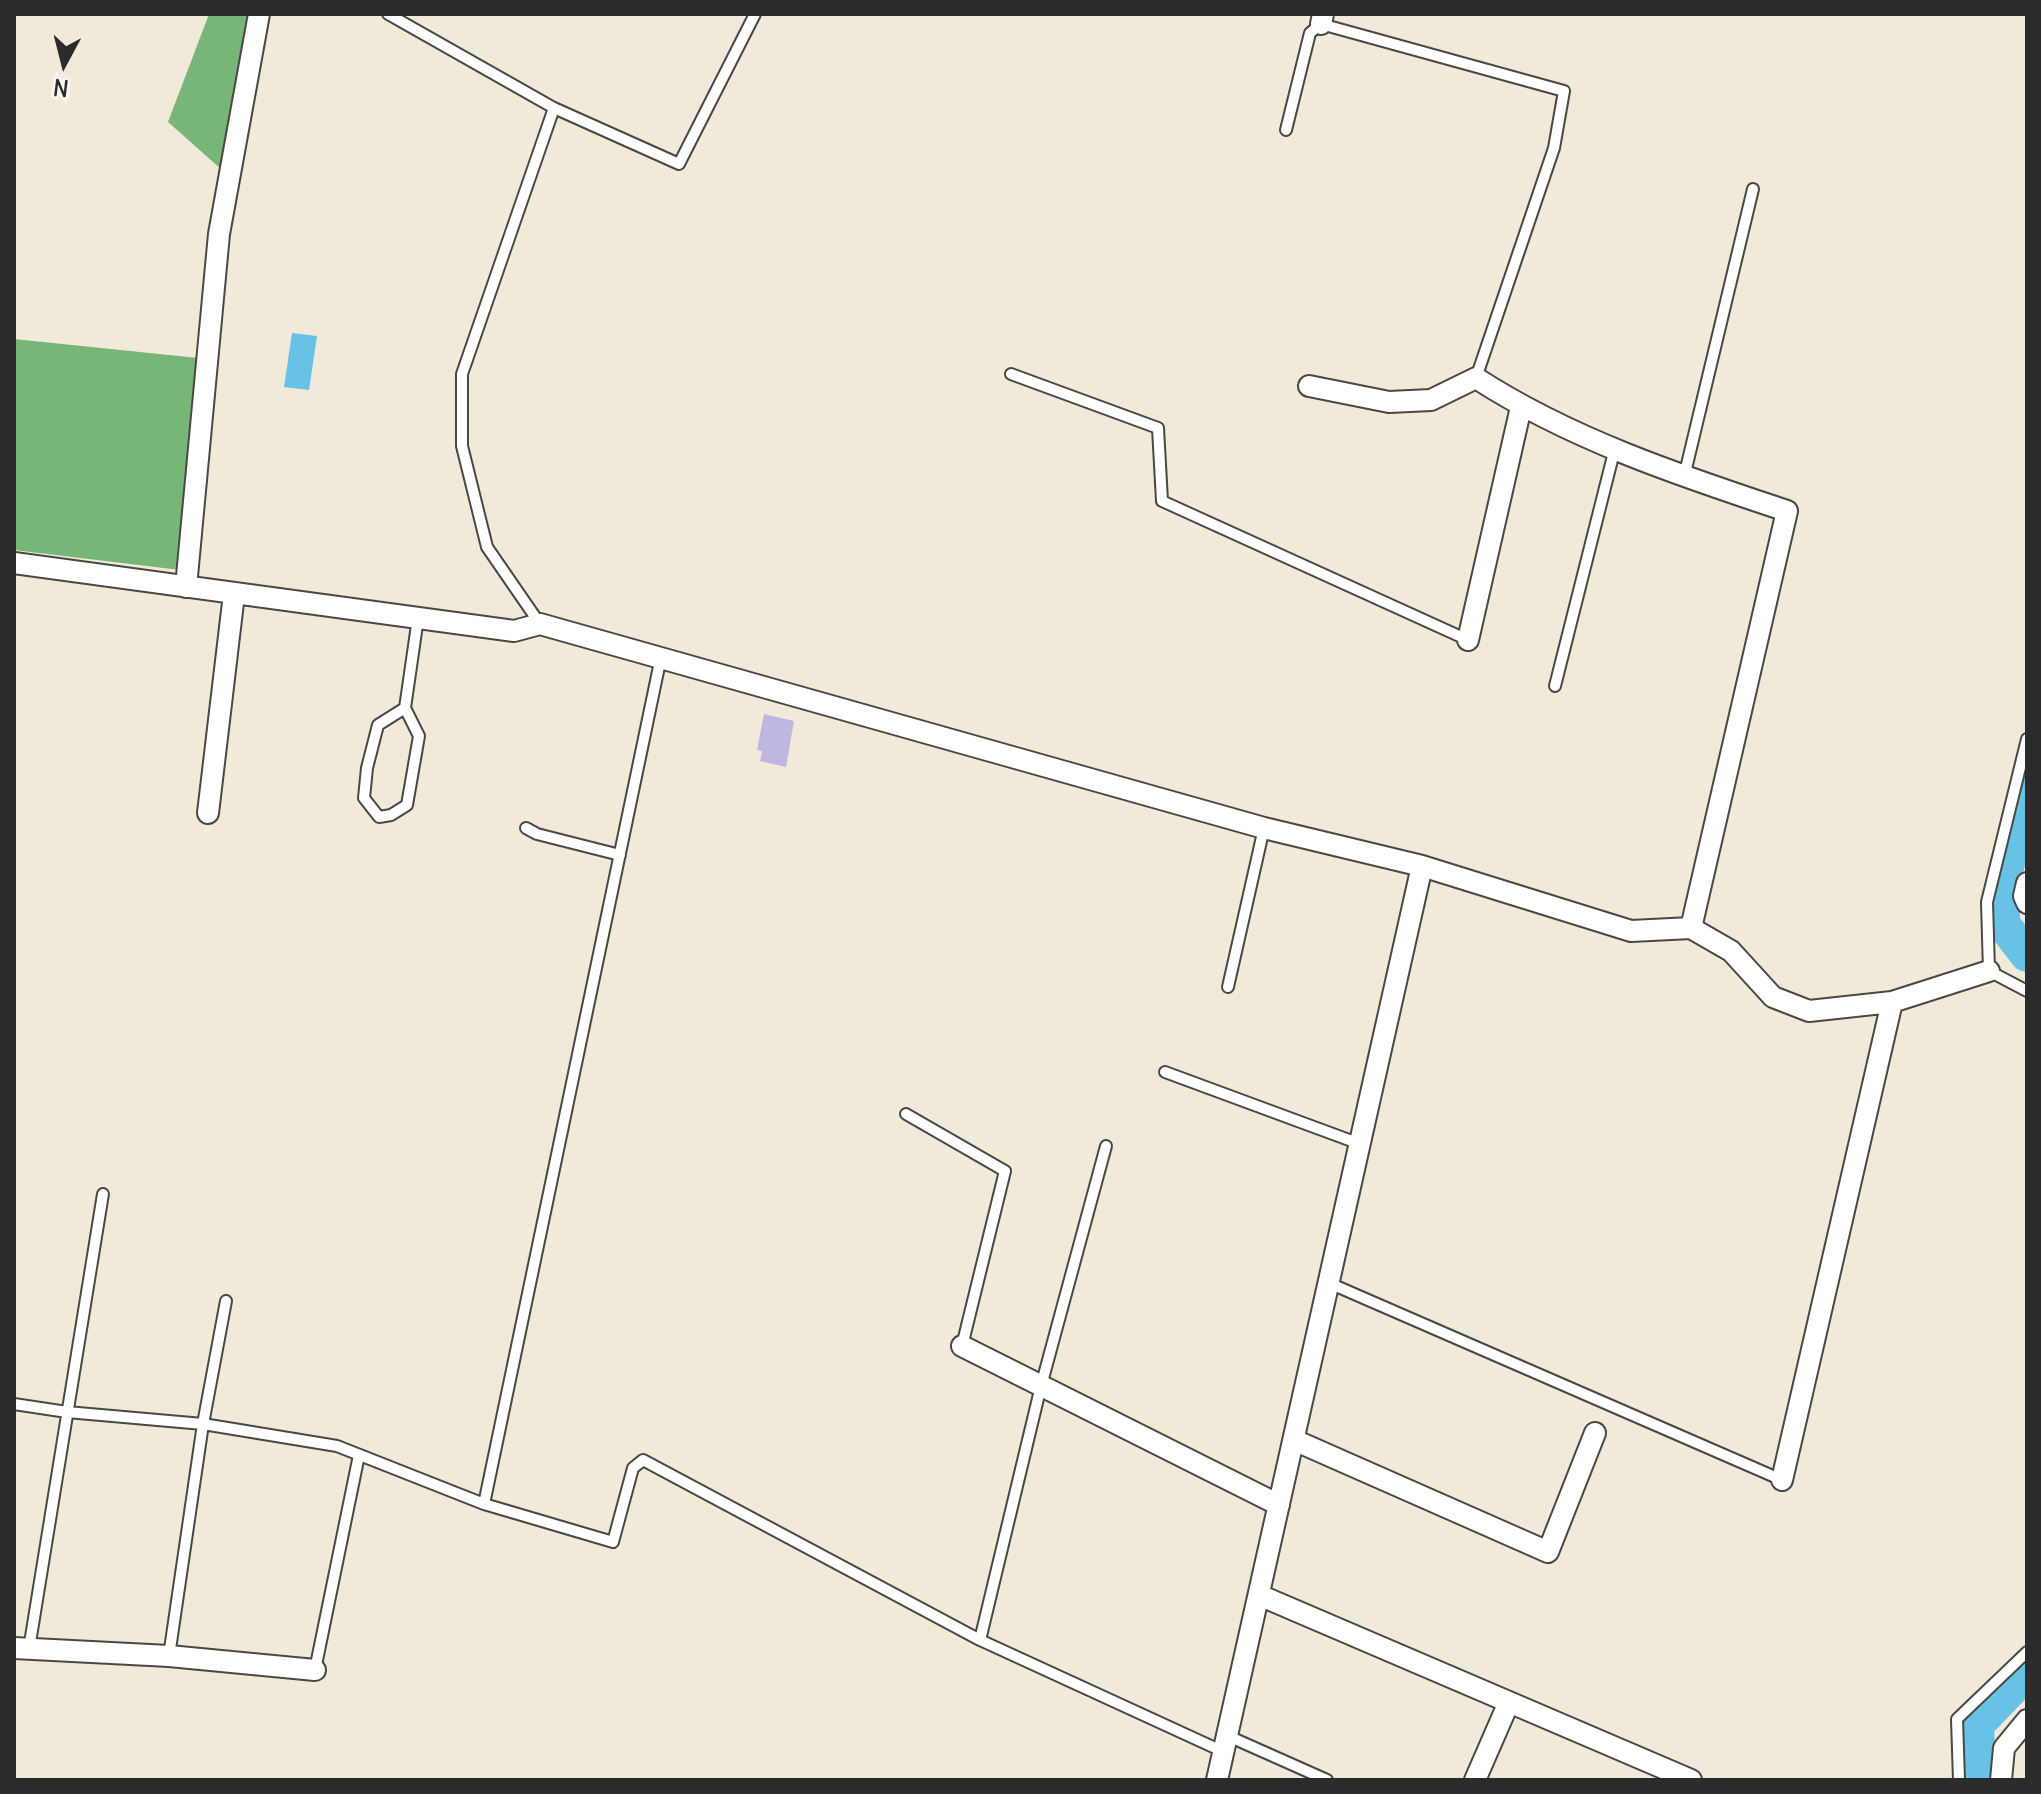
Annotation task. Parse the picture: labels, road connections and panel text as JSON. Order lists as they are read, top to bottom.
{
  "north": "bottom"
}
